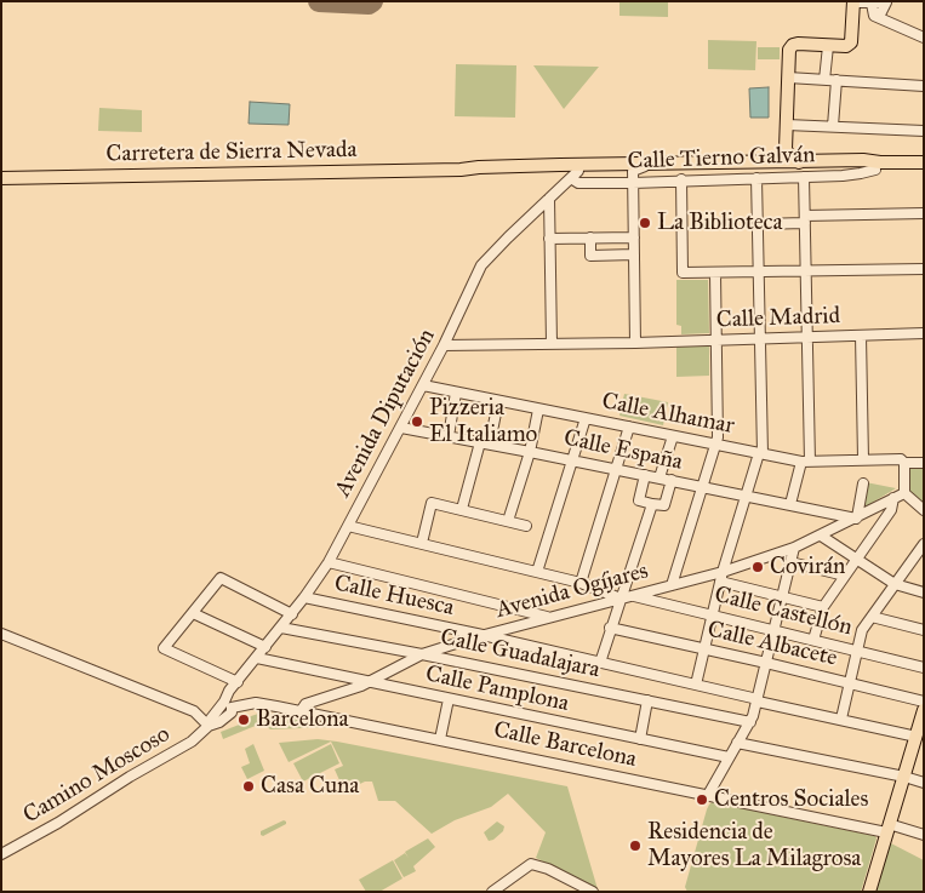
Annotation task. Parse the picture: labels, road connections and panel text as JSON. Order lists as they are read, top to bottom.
{
  "streets": {
    "main road": ["Carretera de Sierra Nevada", "Calle Tierno Galván"],
    "street": [
      "Calle Madrid",
      "Avenida Diputación",
      "Calle Alhamar",
      "Calle España",
      "Avenida Ogíjares",
      "Calle Huesca",
      "Calle Castellón",
      "Calle Albacete",
      "Calle Guadalajara",
      "Calle Pamplona",
      "Calle Barcelona",
      "Camino Moscoso"
    ]
  },
  "crossings": [
    ["Carretera de Sierra Nevada", "Calle Tierno Galván"],
    ["Carretera de Sierra Nevada", "Avenida Diputación"],
    ["Calle Tierno Galván", "Avenida Diputación"],
    ["Calle Madrid", "Avenida Diputación"],
    ["Avenida Diputación", "Calle Alhamar"],
    ["Avenida Diputación", "Calle España"],
    ["Avenida Diputación", "Calle Huesca"],
    ["Avenida Diputación", "Calle Guadalajara"],
    ["Avenida Diputación", "Calle Pamplona"],
    ["Avenida Diputación", "Calle Barcelona"],
    ["Avenida Diputación", "Camino Moscoso"],
    ["Calle España", "Avenida Ogíjares"],
    ["Avenida Ogíjares", "Calle Huesca"],
    ["Avenida Ogíjares", "Calle Castellón"],
    ["Avenida Ogíjares", "Calle Guadalajara"],
    ["Avenida Ogíjares", "Calle Pamplona"],
    ["Avenida Ogíjares", "Calle Barcelona"],
    ["Calle Barcelona", "Camino Moscoso"]
  ],
  "places": [
    "La Biblioteca",
    "Pizzeria El Italiamo",
    "Covirán",
    "Barcelona",
    "Casa Cuna",
    "Centros Sociales",
    "Residencia de Mayores La Milagrosa"
  ]
}
